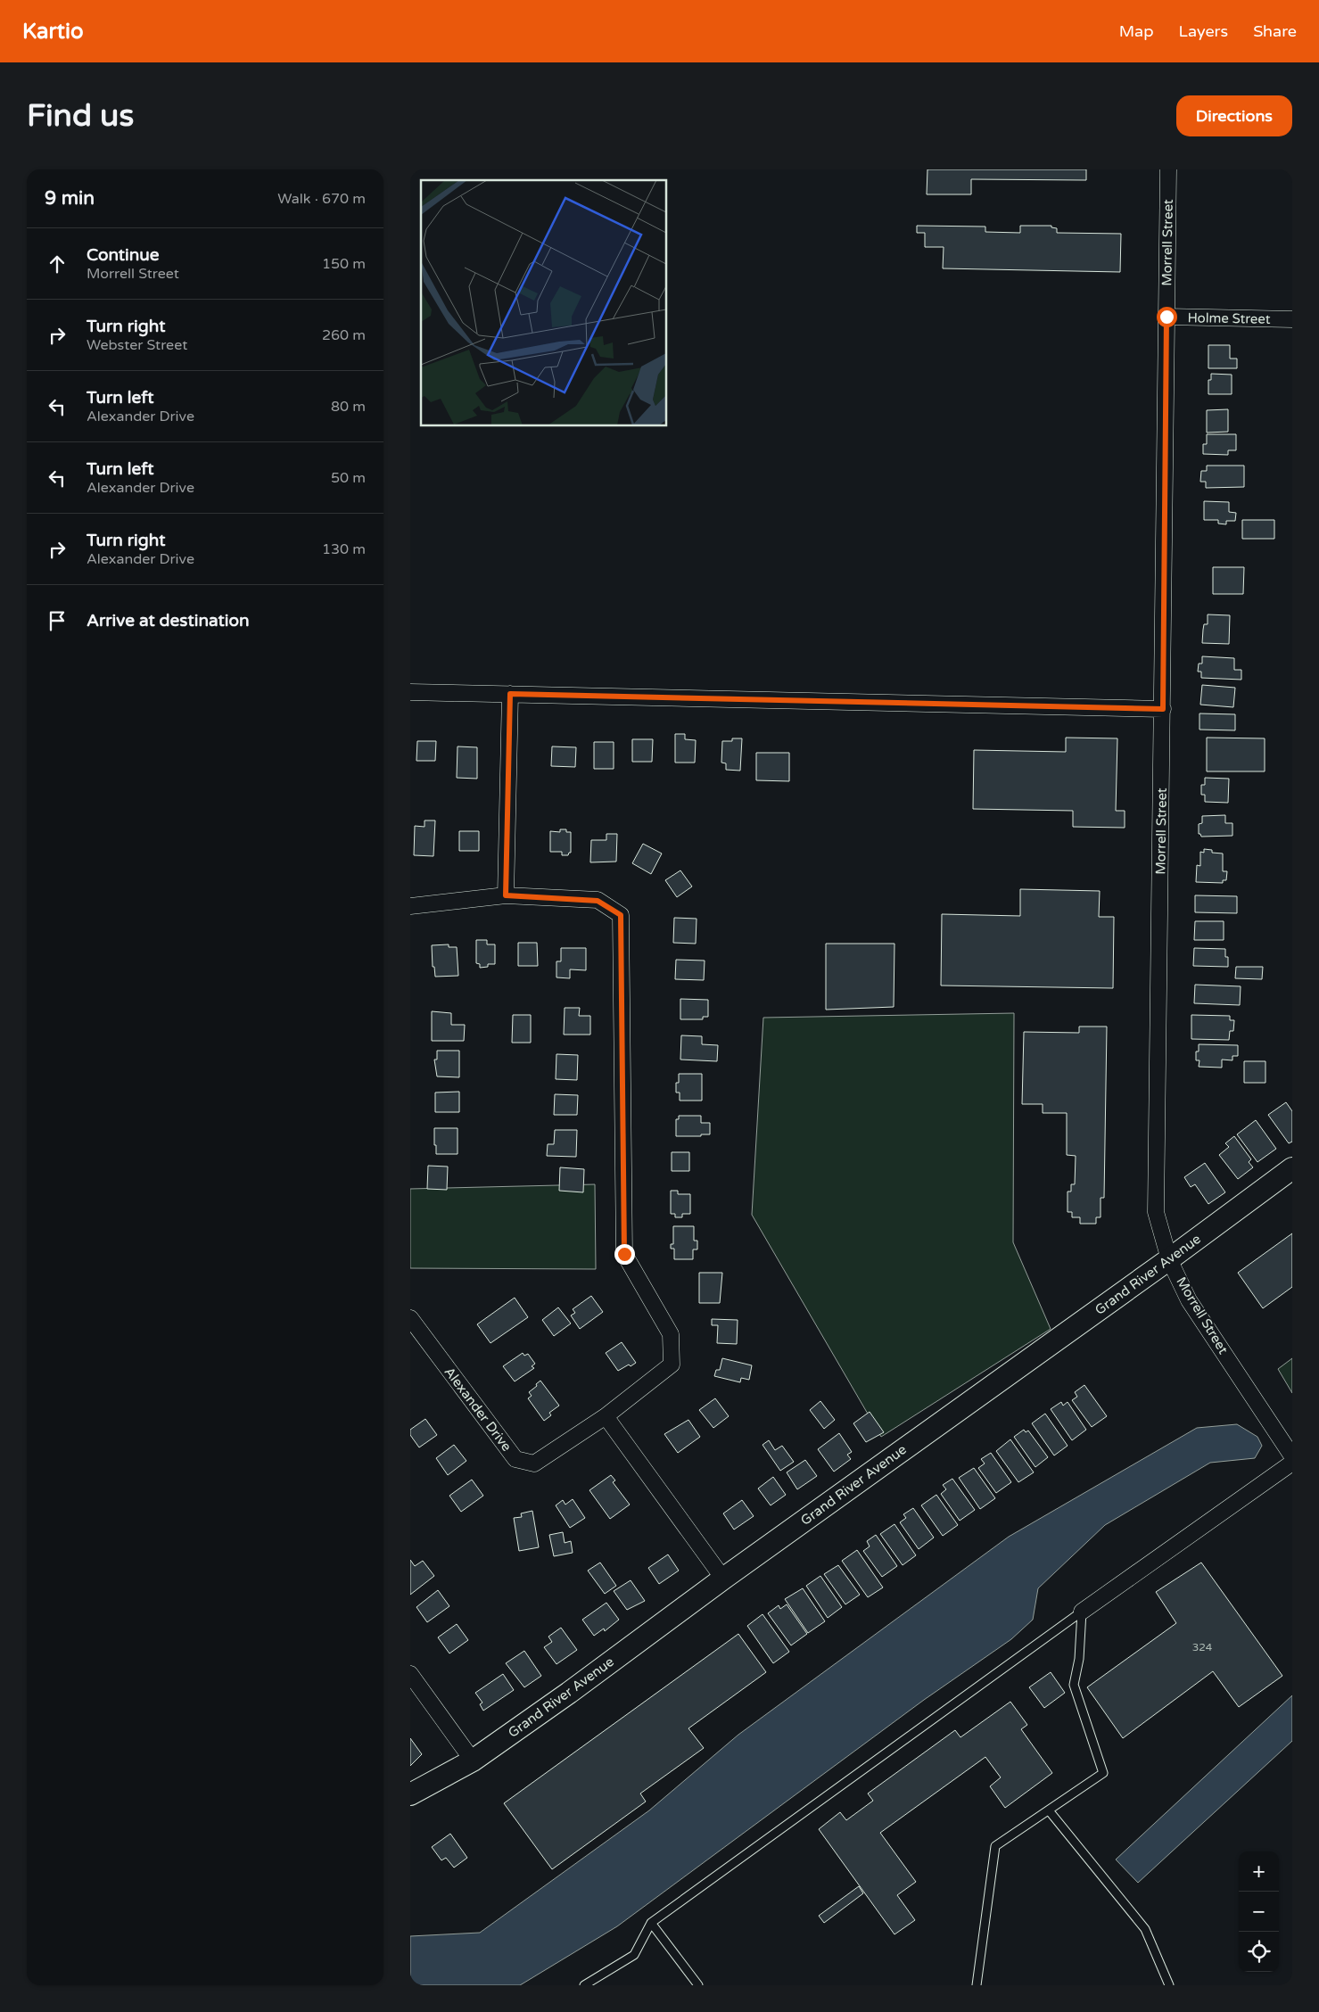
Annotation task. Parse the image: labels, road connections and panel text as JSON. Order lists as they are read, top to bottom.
{
  "streets": {
    "street": [
      "Morrell Street",
      "Holme Street",
      "Grand River Avenue",
      "Alexander Drive"
    ]
  },
  "crossings": [
    ["Morrell Street", "Holme Street"],
    ["Morrell Street", "Grand River Avenue"]
  ],
  "house_numbers": ["324"],
  "page": {
    "header": "Kartio",
    "nav": ["Map", "Layers", "Share"],
    "buttons": "Directions",
    "title": "Find us",
    "heading": ["9 min", "Walk · 670 m"],
    "list": [
      ["Continue", "Morrell Street", "150 m"],
      ["Turn right", "Webster Street", "260 m"],
      ["Turn left", "Alexander Drive", "80 m"],
      ["Turn left", "Alexander Drive", "50 m"],
      ["Turn right", "Alexander Drive", "130 m"],
      "Arrive at destination"
    ],
    "map_buttons": ["+", "−"]
  }
}
